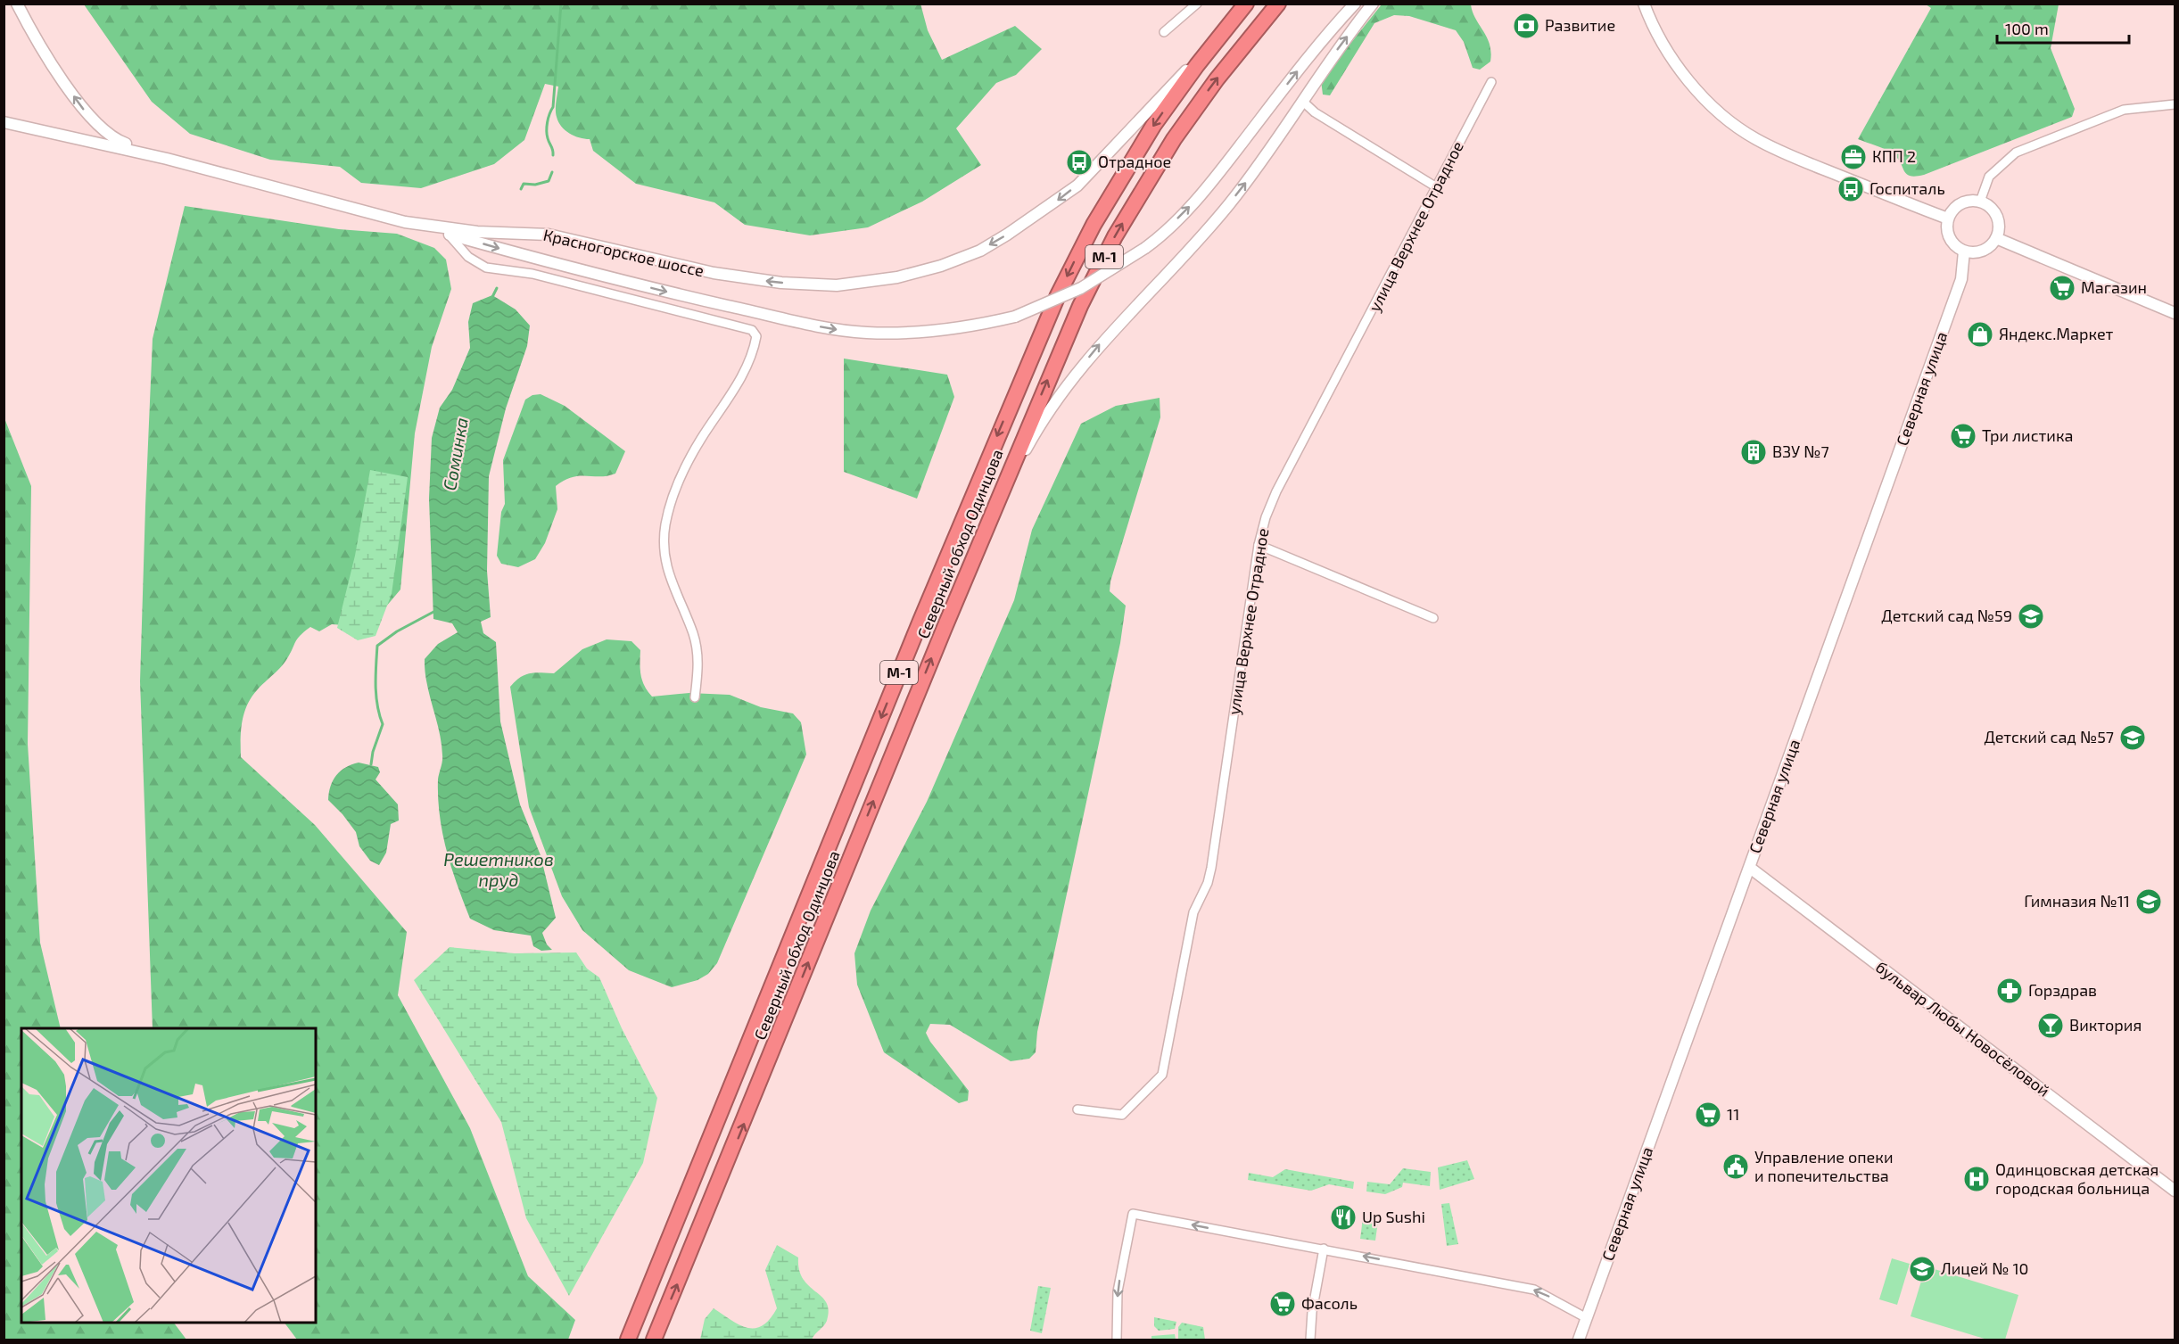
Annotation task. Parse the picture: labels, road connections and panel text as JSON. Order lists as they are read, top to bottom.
{
  "streets": {
    "highway": ["М-1", "Северный обход Одинцова"],
    "main road": ["Красногорское шоссе", "Северная улица", "бульвар Любы Новосёловой"],
    "street": ["улица Верхнее Отрадное"]
  },
  "crossings": [
    ["Красногорское шоссе", "Северный обход Одинцова"],
    ["Северная улица", "бульвар Любы Новосёловой"]
  ],
  "one_way": ["Красногорское шоссе"],
  "water": ["Соминка", "Решетников пруд"],
  "places": {
    "bank": ["Развитие"],
    "office": ["КПП 2"],
    "bus stop": ["Отрадное", "Госпиталь"],
    "supermarket": [
      "Магазин",
      "Три листика",
      "11",
      "Фасоль"
    ],
    "shop": ["Яндекс.Маркет"],
    "building": ["ВЗУ №7"],
    "school or university": [
      "Детский сад №59",
      "Детский сад №57",
      "Гимназия №11",
      "Лицей № 10"
    ],
    "pharmacy": ["Горздрав"],
    "bar": ["Виктория"],
    "public building": ["Управление опеки и попечительства"],
    "hospital": ["Одинцовская детская городская больница"],
    "restaurant": ["Up Sushi"]
  },
  "scale_bar": "100 m"
}
